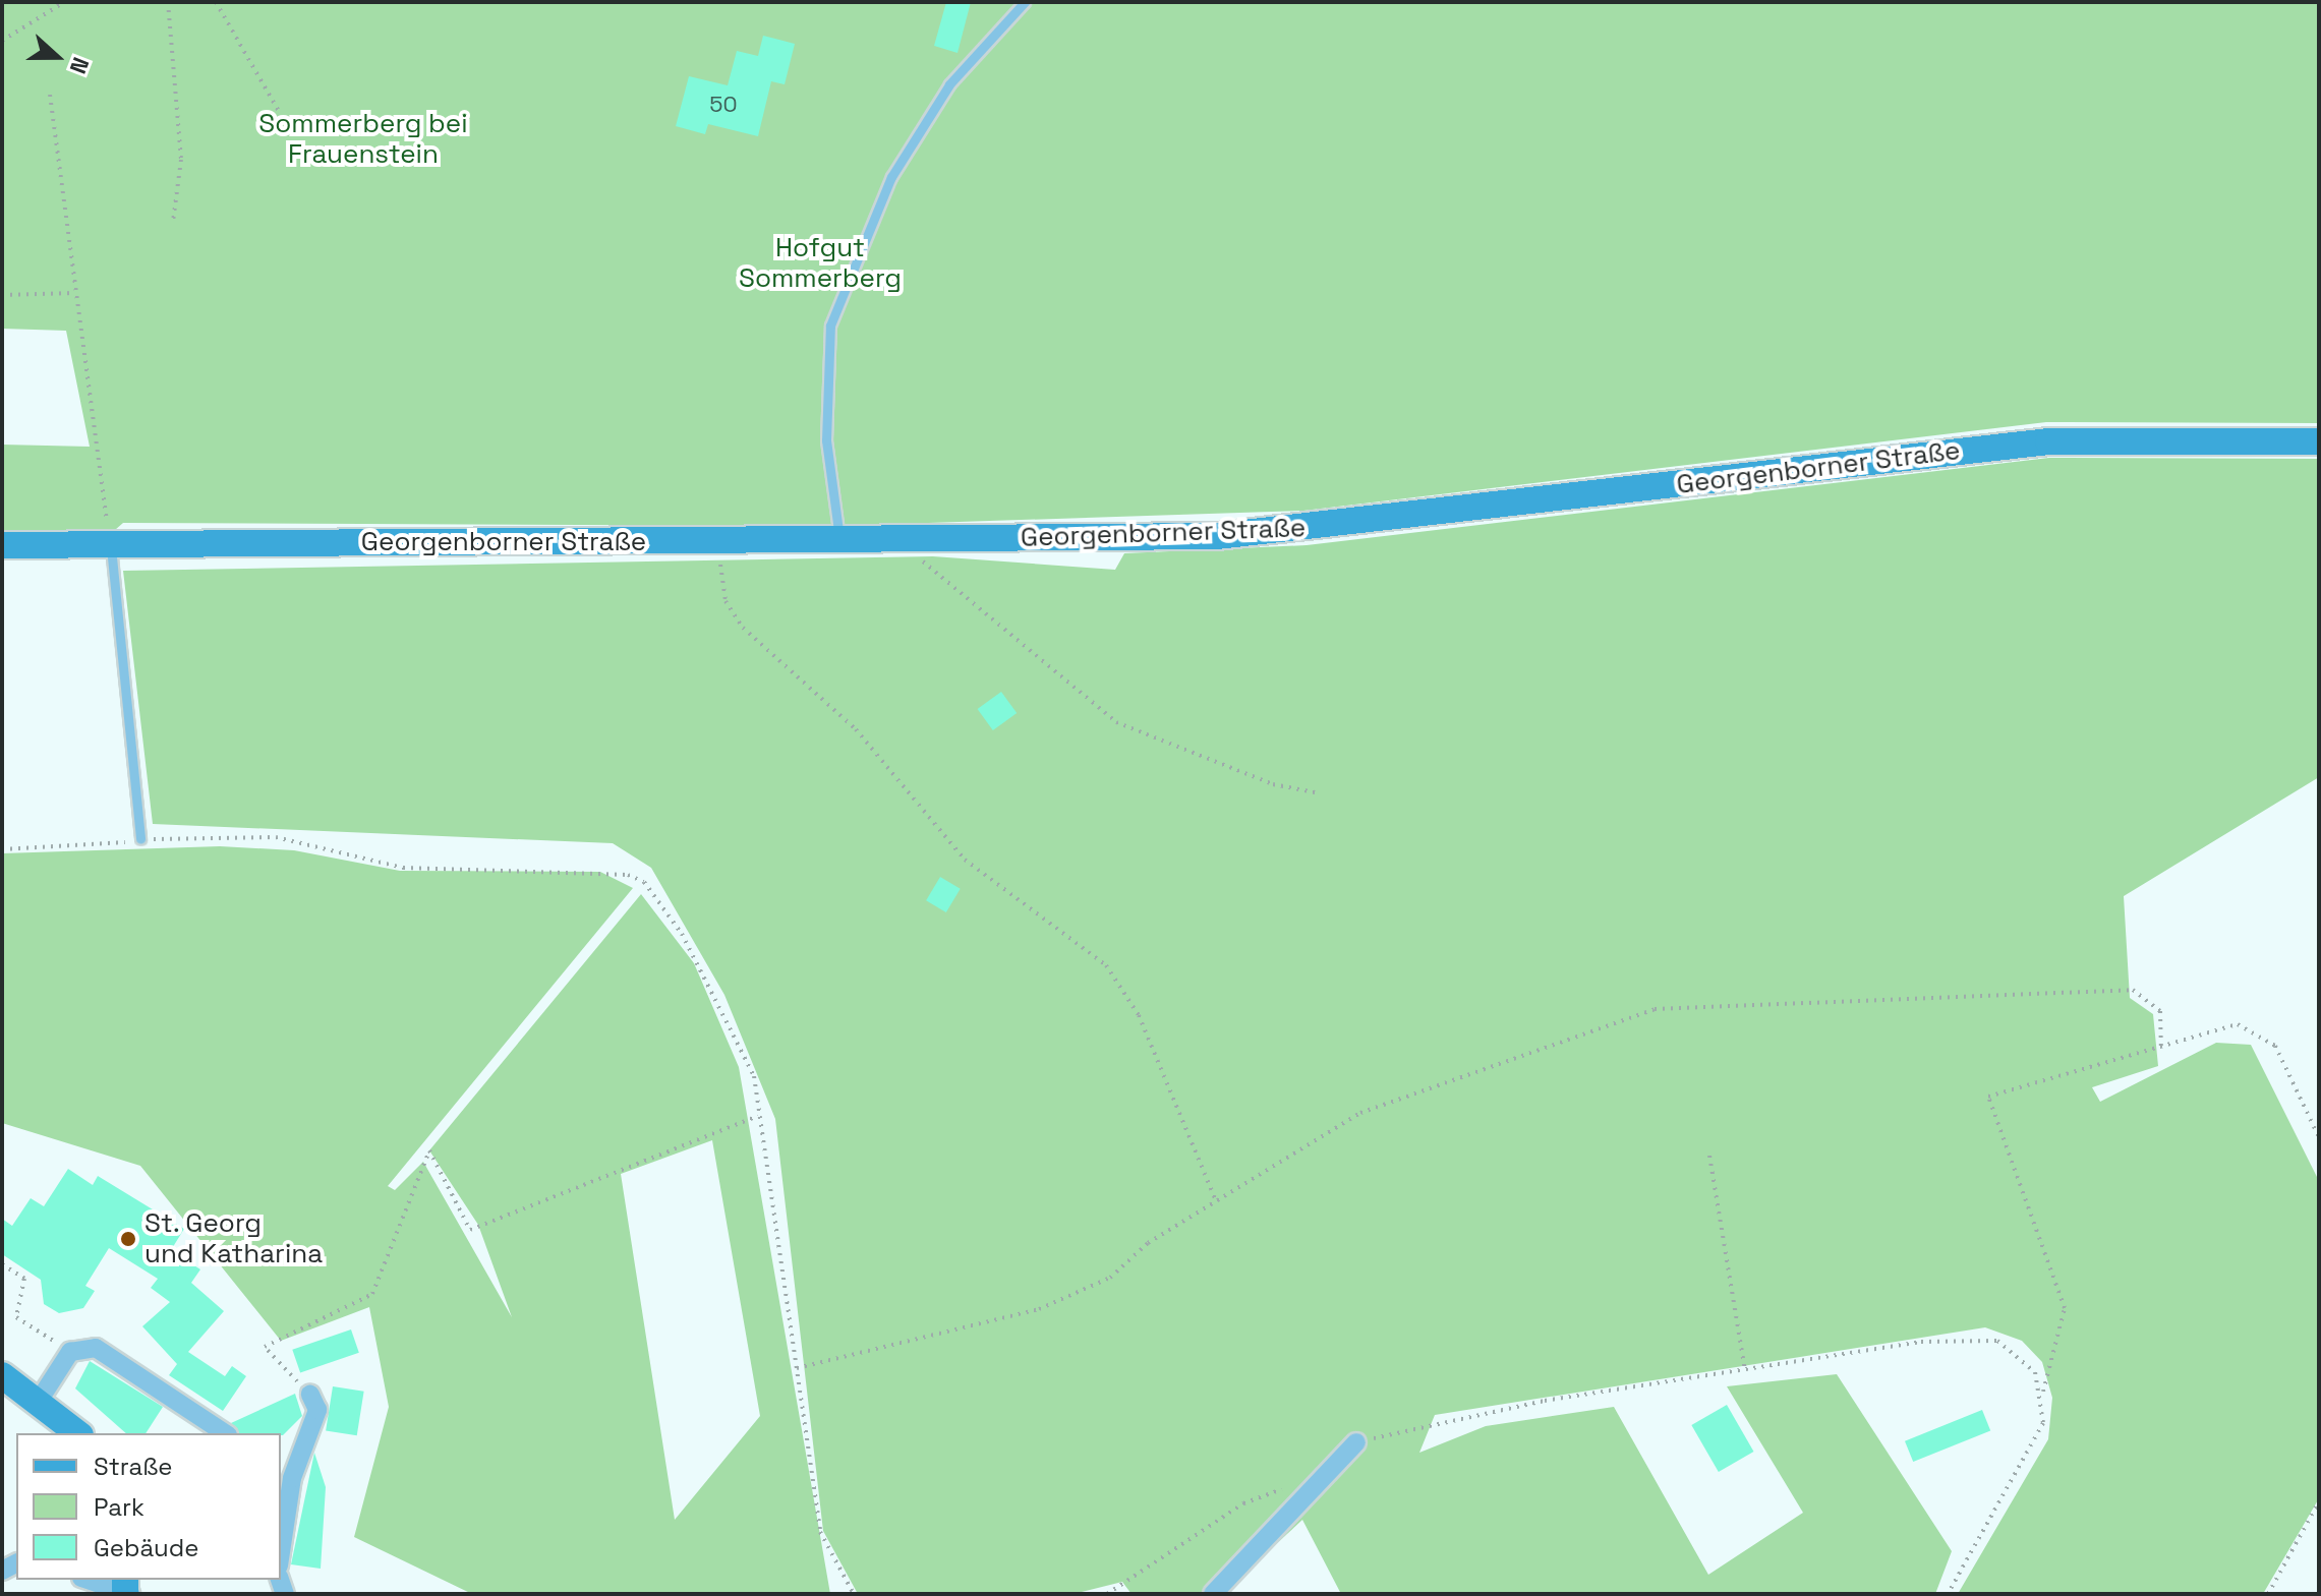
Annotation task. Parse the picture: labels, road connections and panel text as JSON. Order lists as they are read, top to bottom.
{
  "streets": {
    "main road": ["Georgenborner Straße"]
  },
  "parks": ["Sommerberg bei Frauenstein", "Hofgut Sommerberg"],
  "places": ["St. Georg und Katharina"],
  "house_numbers": ["50"],
  "legend": ["Straße", "Park", "Gebäude"],
  "north": "right"
}
